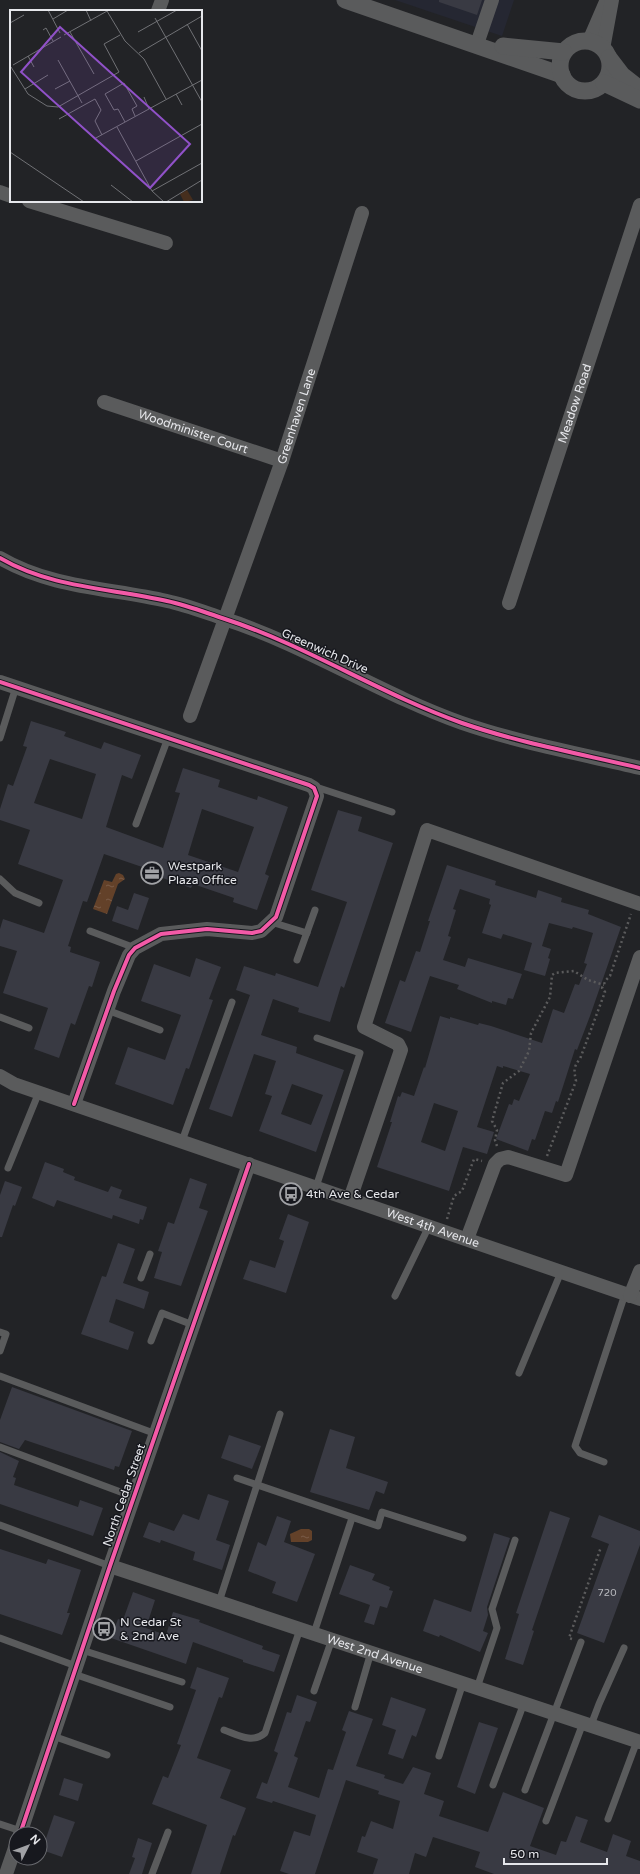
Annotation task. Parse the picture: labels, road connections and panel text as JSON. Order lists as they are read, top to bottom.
{
  "streets": {
    "street": [
      "Meadow Road",
      "Greenhaven Lane",
      "Woodminister Court",
      "Greenwich Drive",
      "West 4th Avenue",
      "North Cedar Street",
      "West 2nd Avenue"
    ]
  },
  "crossings": [
    ["Greenhaven Lane", "Woodminister Court"],
    ["Greenhaven Lane", "Greenwich Drive"],
    ["West 4th Avenue", "North Cedar Street"],
    ["North Cedar Street", "West 2nd Avenue"]
  ],
  "places": {
    "office": ["Westpark Plaza Office"],
    "bus stop": ["4th Ave & Cedar", "N Cedar St & 2nd Ave"]
  },
  "house_numbers": ["720"],
  "scale_bar": "50 m",
  "north": "top right"
}
